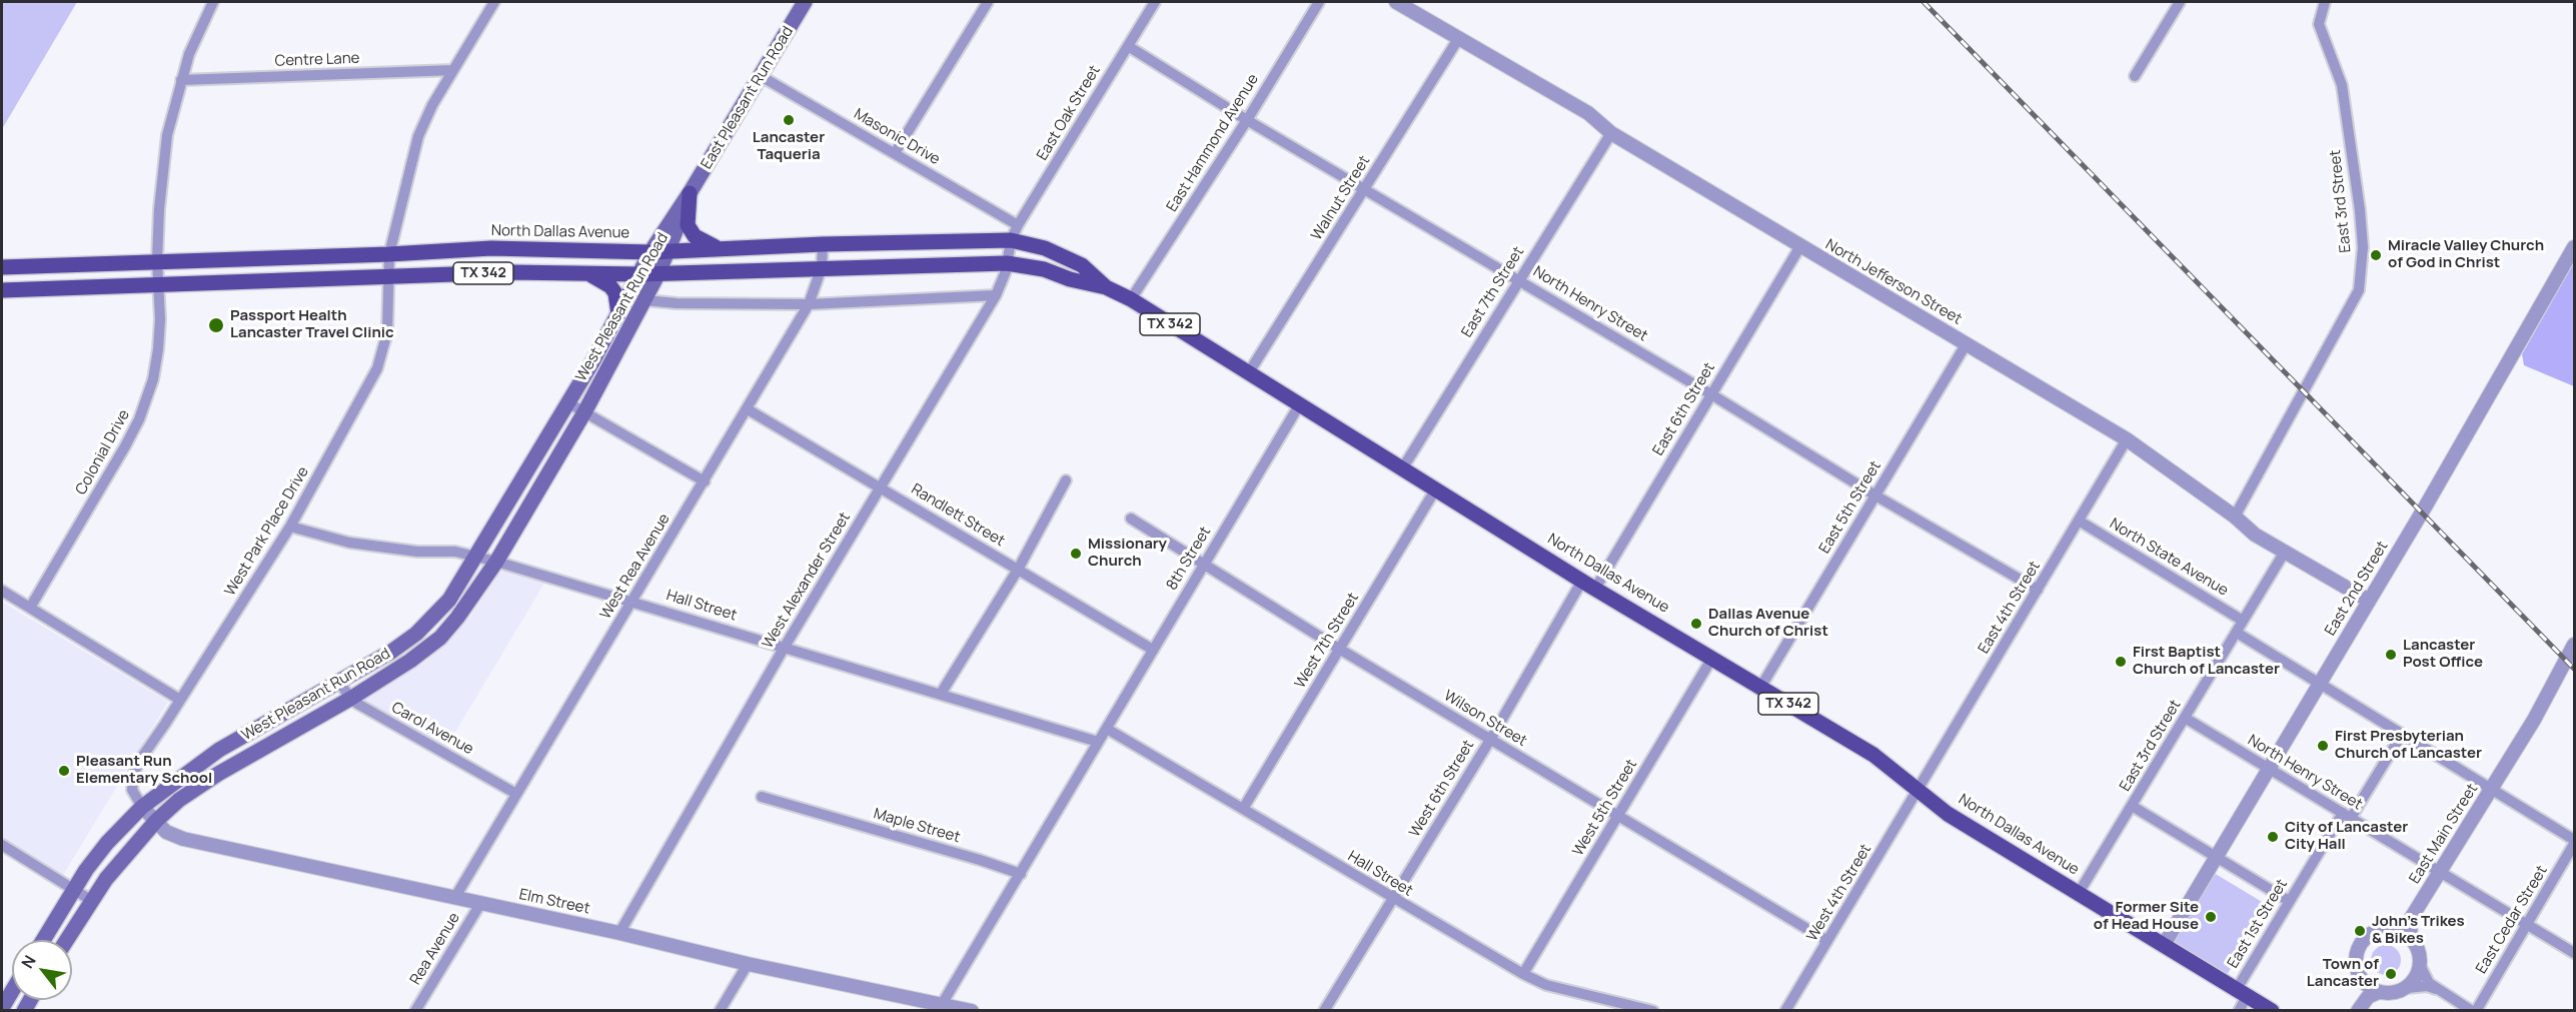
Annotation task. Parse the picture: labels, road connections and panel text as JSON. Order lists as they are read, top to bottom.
{
  "streets": {
    "main road": [
      "East Pleasant Run Road",
      "North Dallas Avenue",
      "TX 342",
      "West Pleasant Run Road"
    ],
    "street": [
      "Centre Lane",
      "East Oak Street",
      "Masonic Drive",
      "East Hammond Avenue",
      "Walnut Street",
      "East 3rd Street",
      "North Jefferson Street",
      "East 7th Street",
      "North Henry Street",
      "East 6th Street",
      "Colonial Drive",
      "East 5th Street",
      "Randlett Street",
      "West Park Place Drive",
      "North State Avenue",
      "8th Street",
      "West Rea Avenue",
      "West Alexander Street",
      "East 2nd Street",
      "Hall Street",
      "East 4th Street",
      "West 7th Street",
      "Wilson Street",
      "Carol Avenue",
      "West 6th Street",
      "West 5th Street",
      "Maple Street",
      "East Main Street",
      "West 4th Street",
      "Elm Street",
      "East Cedar Street",
      "East 1st Street",
      "Rea Avenue"
    ]
  },
  "crossings": [
    ["Centre Lane", "Colonial Drive"],
    ["Centre Lane", "West Park Place Drive"],
    ["East Pleasant Run Road", "Masonic Drive"],
    ["East Pleasant Run Road", "West Pleasant Run Road"],
    ["East Oak Street", "Masonic Drive"],
    ["East Oak Street", "North Dallas Avenue"],
    ["East Oak Street", "North Henry Street"],
    ["East Oak Street", "West Alexander Street"],
    ["East Hammond Avenue", "North Dallas Avenue"],
    ["East Hammond Avenue", "North Henry Street"],
    ["Walnut Street", "North Dallas Avenue"],
    ["Walnut Street", "North Jefferson Street"],
    ["Walnut Street", "North Henry Street"],
    ["East 3rd Street", "North Dallas Avenue"],
    ["East 3rd Street", "North Jefferson Street"],
    ["East 3rd Street", "North Henry Street"],
    ["East 3rd Street", "North State Avenue"],
    ["North Dallas Avenue", "East 7th Street"],
    ["North Dallas Avenue", "West Pleasant Run Road"],
    ["North Dallas Avenue", "East 6th Street"],
    ["North Dallas Avenue", "Colonial Drive"],
    ["North Dallas Avenue", "East 5th Street"],
    ["North Dallas Avenue", "West Park Place Drive"],
    ["North Dallas Avenue", "8th Street"],
    ["North Dallas Avenue", "West Rea Avenue"],
    ["North Dallas Avenue", "West Alexander Street"],
    ["North Dallas Avenue", "East 2nd Street"],
    ["North Dallas Avenue", "East 4th Street"],
    ["North Dallas Avenue", "West 7th Street"],
    ["North Dallas Avenue", "West 6th Street"],
    ["North Dallas Avenue", "West 5th Street"],
    ["North Dallas Avenue", "West 4th Street"],
    ["North Dallas Avenue", "East 1st Street"],
    ["North Jefferson Street", "East 7th Street"],
    ["North Jefferson Street", "East 6th Street"],
    ["North Jefferson Street", "East 5th Street"],
    ["North Jefferson Street", "East 2nd Street"],
    ["North Jefferson Street", "East 4th Street"],
    ["East 7th Street", "North Henry Street"],
    ["North Henry Street", "East 6th Street"],
    ["North Henry Street", "East 5th Street"],
    ["North Henry Street", "East 2nd Street"],
    ["North Henry Street", "East 4th Street"],
    ["North Henry Street", "East Main Street"],
    ["North Henry Street", "East Cedar Street"],
    ["North Henry Street", "East 1st Street"],
    ["West Pleasant Run Road", "West Park Place Drive"],
    ["West Pleasant Run Road", "Hall Street"],
    ["West Pleasant Run Road", "Carol Avenue"],
    ["West Pleasant Run Road", "Elm Street"],
    ["East 6th Street", "West 6th Street"],
    ["Randlett Street", "8th Street"],
    ["Randlett Street", "West Rea Avenue"],
    ["Randlett Street", "West Alexander Street"],
    ["West Park Place Drive", "Hall Street"],
    ["West Park Place Drive", "Elm Street"],
    ["North State Avenue", "East 4th Street"],
    ["8th Street", "Hall Street"],
    ["8th Street", "Wilson Street"],
    ["West Rea Avenue", "Hall Street"],
    ["West Rea Avenue", "Carol Avenue"],
    ["West Rea Avenue", "Elm Street"],
    ["West Alexander Street", "Hall Street"],
    ["West Alexander Street", "Elm Street"],
    ["Hall Street", "West 7th Street"],
    ["Hall Street", "West 6th Street"],
    ["Hall Street", "West 5th Street"],
    ["East 4th Street", "West 4th Street"],
    ["West 7th Street", "Wilson Street"],
    ["Wilson Street", "West 6th Street"],
    ["Wilson Street", "West 5th Street"],
    ["Wilson Street", "West 4th Street"],
    ["Elm Street", "Rea Avenue"]
  ],
  "places": [
    "Lancaster Taqueria",
    "Miracle Valley Church of God in Christ",
    "Passport Health Lancaster Travel Clinic",
    "Missionary Church",
    "Dallas Avenue Church of Christ",
    "Lancaster Post Office",
    "First Baptist Church of Lancaster",
    "First Presbyterian Church of Lancaster",
    "Pleasant Run Elementary School",
    "City of Lancaster City Hall",
    "Former Site of Head House",
    "John’s Trikes & Bikes",
    "Town of Lancaster"
  ],
  "north": "top left"
}
